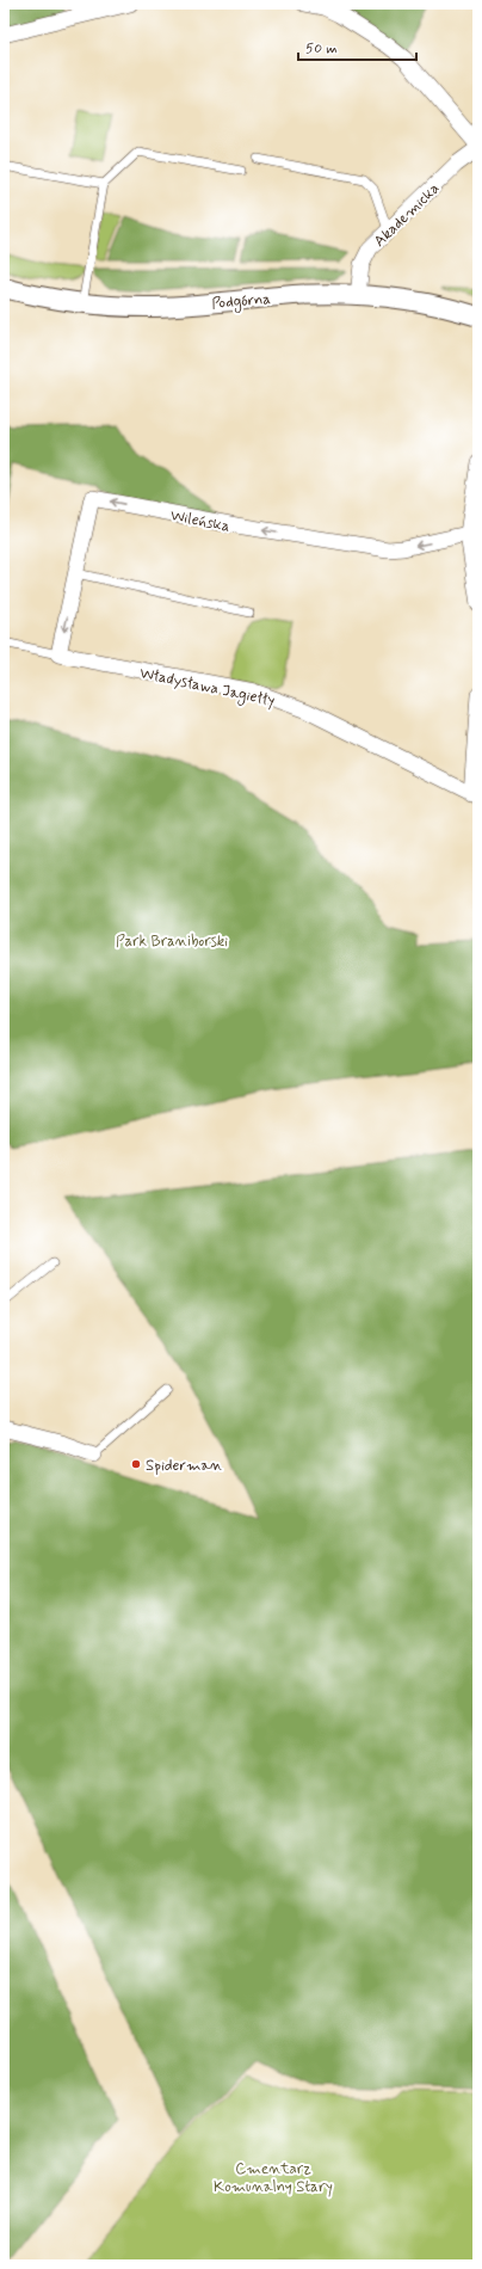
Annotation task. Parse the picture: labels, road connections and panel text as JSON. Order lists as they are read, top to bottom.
{
  "streets": {
    "street": [
      "Akademicka",
      "Podgórna",
      "Wileńska",
      "Władysława Jagiełły"
    ]
  },
  "crossings": [
    ["Akademicka", "Podgórna"],
    ["Wileńska", "Władysława Jagiełły"]
  ],
  "parks": ["Park Braniborski", "Cmentarz Komunalny Stary"],
  "places": ["Spiderman"],
  "scale_bar": "50 m"
}
